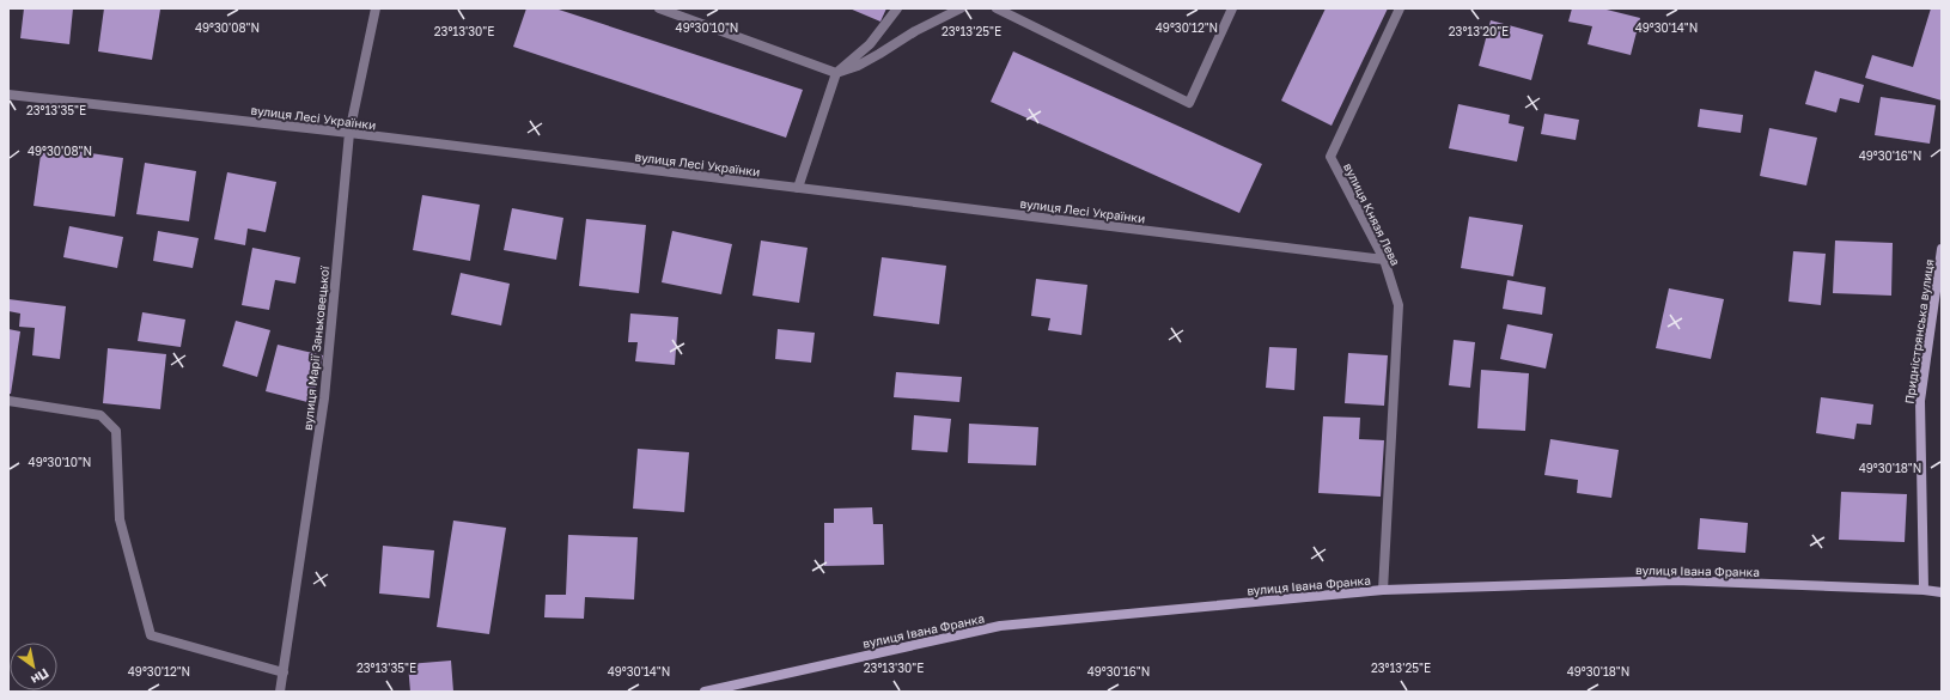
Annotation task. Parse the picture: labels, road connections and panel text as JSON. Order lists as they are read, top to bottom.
{
  "streets": {
    "main road": ["Придністрянська вулиця", "вулиця Івана Франка"],
    "street": ["вулиця Лесі Українки", "вулиця Князя Лева", "вулиця Марії Заньковецької"]
  },
  "crossings": [
    ["вулиця Лесі Українки", "вулиця Князя Лева"],
    ["вулиця Лесі Українки", "вулиця Марії Заньковецької"],
    ["вулиця Князя Лева", "вулиця Івана Франка"],
    ["Придністрянська вулиця", "вулиця Івана Франка"]
  ],
  "north": "bottom right",
  "coordinates": [
    "49°30'08\"N",
    "49°30'10\"N",
    "49°30'12\"N",
    "49°30'14\"N",
    "23°13'30\"E",
    "23°13'20\"E",
    "23°13'25\"E",
    "23°13'35\"E",
    "49°30'16\"N",
    "49°30'18\"N"
  ]
}
